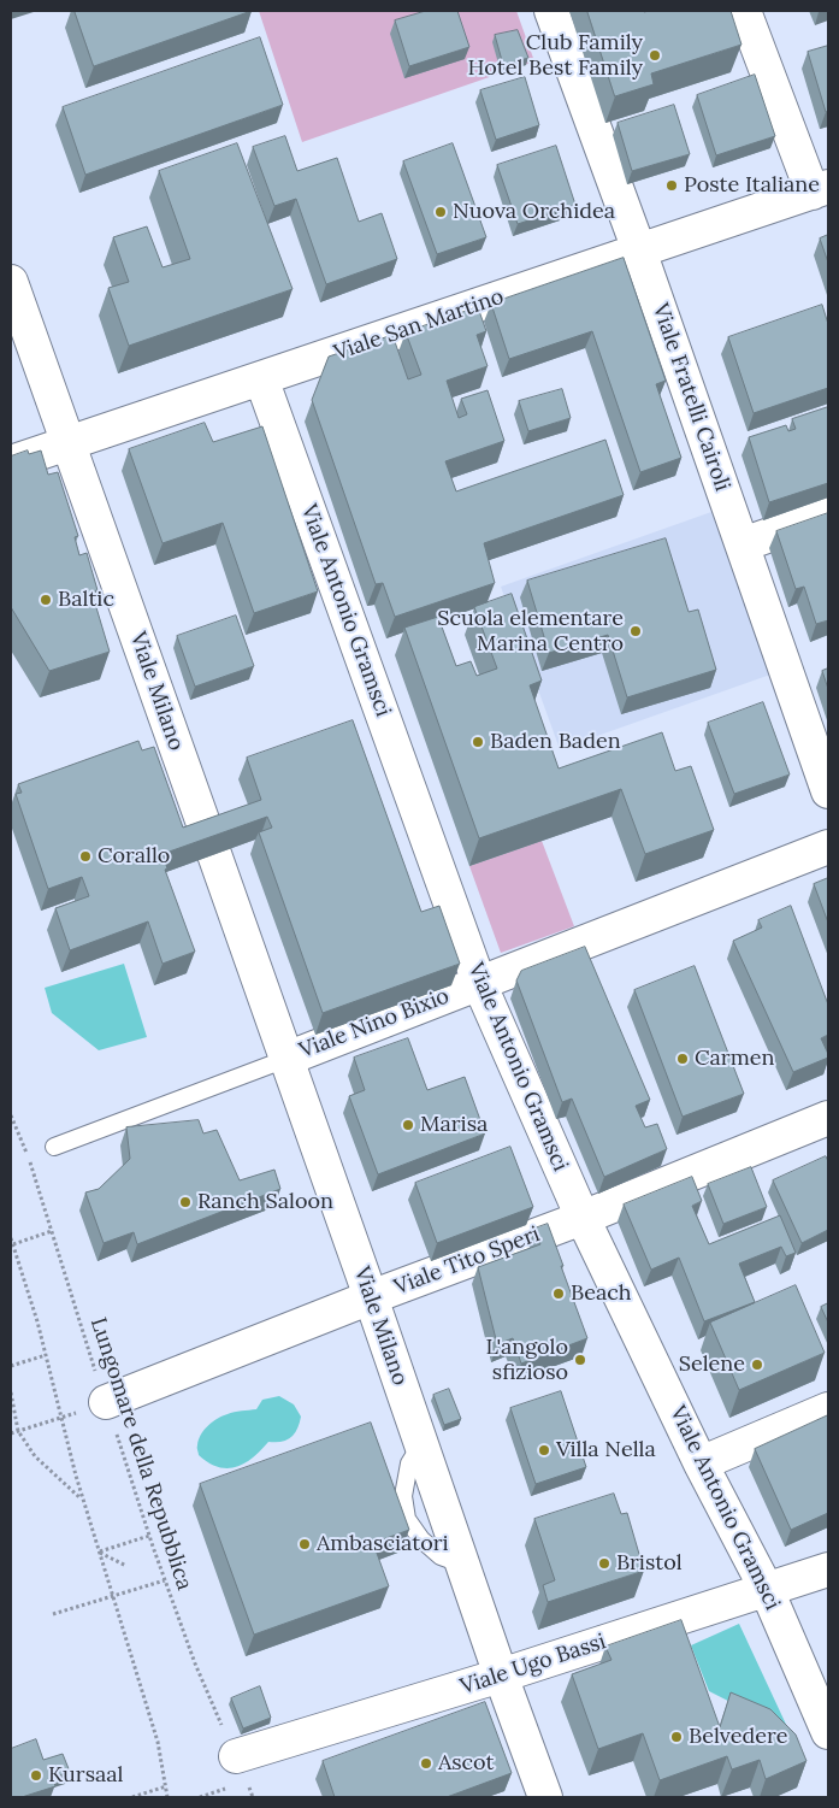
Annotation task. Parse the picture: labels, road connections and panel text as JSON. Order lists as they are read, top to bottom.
{
  "streets": {
    "street": [
      "Viale San Martino",
      "Viale Fratelli Cairoli",
      "Viale Antonio Gramsci",
      "Viale Milano",
      "Viale Nino Bixio",
      "Viale Tito Speri",
      "Viale Ugo Bassi"
    ],
    "path": ["Lungomare della Repubblica"]
  },
  "crossings": [
    ["Viale San Martino", "Viale Fratelli Cairoli"],
    ["Viale San Martino", "Viale Antonio Gramsci"],
    ["Viale San Martino", "Viale Milano"],
    ["Viale Antonio Gramsci", "Viale Nino Bixio"],
    ["Viale Antonio Gramsci", "Viale Tito Speri"],
    ["Viale Antonio Gramsci", "Viale Ugo Bassi"],
    ["Viale Milano", "Viale Nino Bixio"],
    ["Viale Milano", "Viale Tito Speri"],
    ["Viale Milano", "Viale Ugo Bassi"],
    ["Viale Tito Speri", "Lungomare della Repubblica"],
    ["Lungomare della Repubblica", "Viale Ugo Bassi"]
  ],
  "places": [
    "Club Family Hotel Best Family",
    "Poste Italiane",
    "Nuova Orchidea",
    "Baltic",
    "Scuola elementare Marina Centro",
    "Baden Baden",
    "Corallo",
    "Carmen",
    "Marisa",
    "Ranch Saloon",
    "Beach",
    "L'angolo sfizioso",
    "Selene",
    "Villa Nella",
    "Ambasciatori",
    "Bristol",
    "Belvedere",
    "Ascot",
    "Kursaal"
  ]
}
